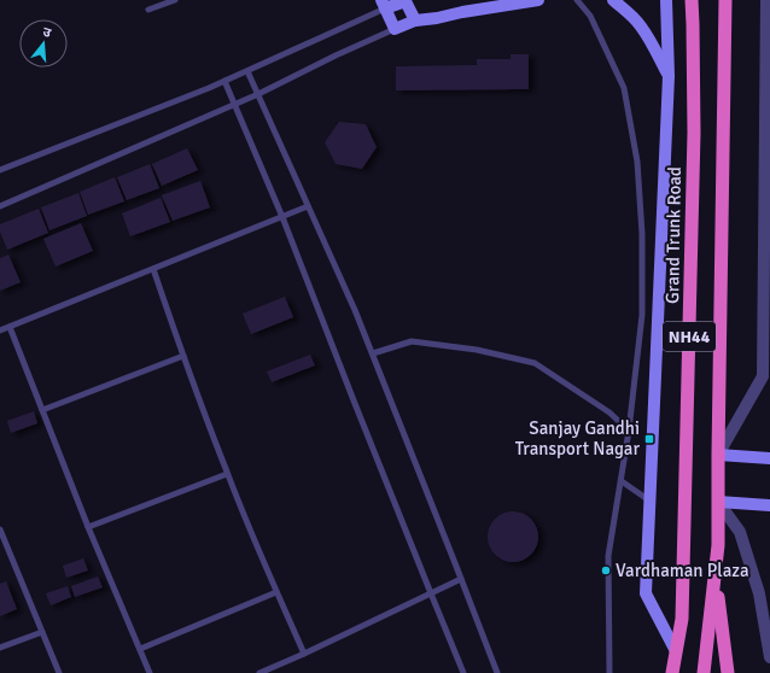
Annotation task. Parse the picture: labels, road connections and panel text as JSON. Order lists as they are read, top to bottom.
{
  "streets": {
    "highway": ["Grand Trunk Road", "NH44"]
  },
  "places": {
    "transit": ["Sanjay Gandhi Transport Nagar"],
    "other": ["Vardhaman Plaza"]
  },
  "north": "top"
}
